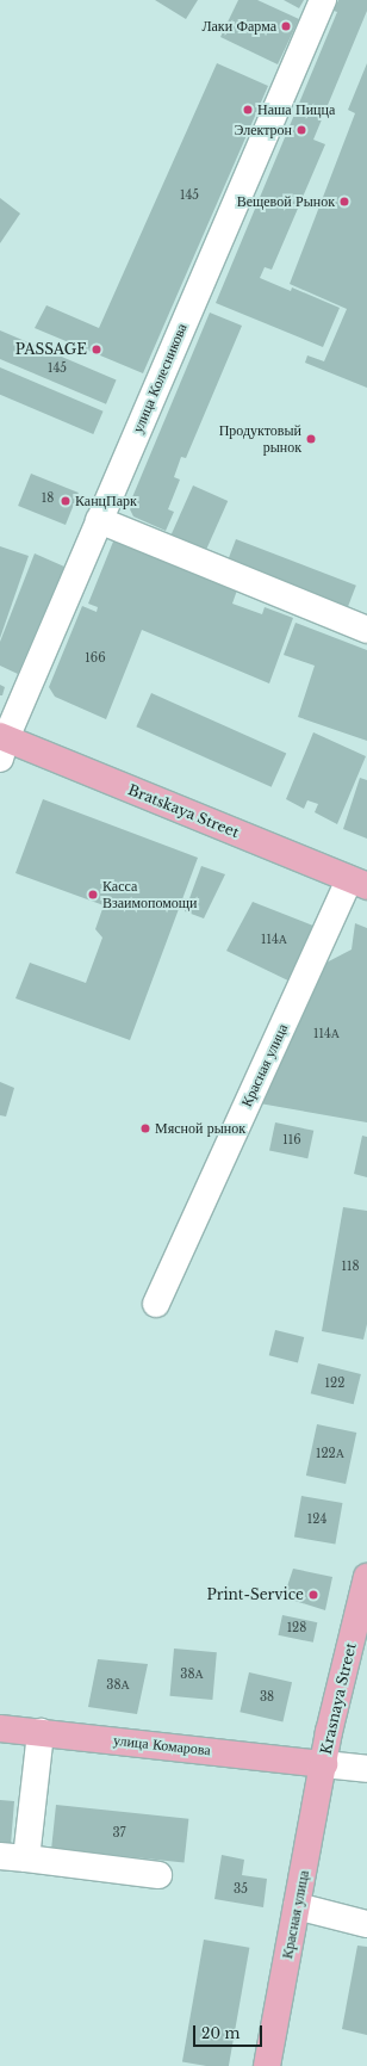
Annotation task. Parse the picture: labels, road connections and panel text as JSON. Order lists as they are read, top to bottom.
{
  "streets": {
    "main road": [
      "Bratskaya Street",
      "Красная улица",
      "Krasnaya Street",
      "улица Комарова"
    ],
    "street": ["улица Колесникова"]
  },
  "crossings": [
    ["улица Колесникова", "Bratskaya Street"],
    ["Bratskaya Street", "Красная улица"],
    ["Красная улица", "Krasnaya Street"],
    ["Красная улица", "улица Комарова"],
    ["Krasnaya Street", "улица Комарова"]
  ],
  "places": [
    "Лаки Фарма",
    "Наша Пицца",
    "Электрон",
    "Вещевой Рынок",
    "PASSAGE",
    "Продуктовый рынок",
    "КанцПарк",
    "Касса Взаимопомощи",
    "Мясной рынок",
    "Print-Service"
  ],
  "house_numbers": [
    "145",
    "145",
    "18",
    "166",
    "114А",
    "114А",
    "116",
    "118",
    "122",
    "122А",
    "124",
    "128",
    "38А",
    "38А",
    "38",
    "37",
    "35"
  ],
  "scale_bar": "20 m"
}
